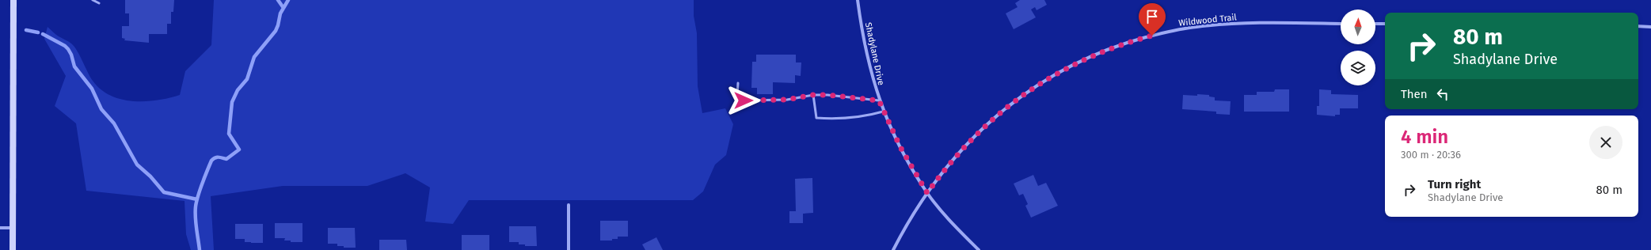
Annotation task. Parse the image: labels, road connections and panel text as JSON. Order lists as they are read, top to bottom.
{
  "streets": {
    "street": ["Wildwood Trail", "Shadylane Drive"]
  },
  "crossings": [
    ["Wildwood Trail", "Shadylane Drive"]
  ],
  "north": "top",
  "page": {
    "turn": ["80 m", "Shadylane Drive"],
    "then": "Then",
    "heading": ["4 min", "300 m · 20:36"],
    "list": [
      {
        "name": "Turn right",
        "note": "Shadylane Drive",
        "value": "80 m"
      }
    ]
  }
}
